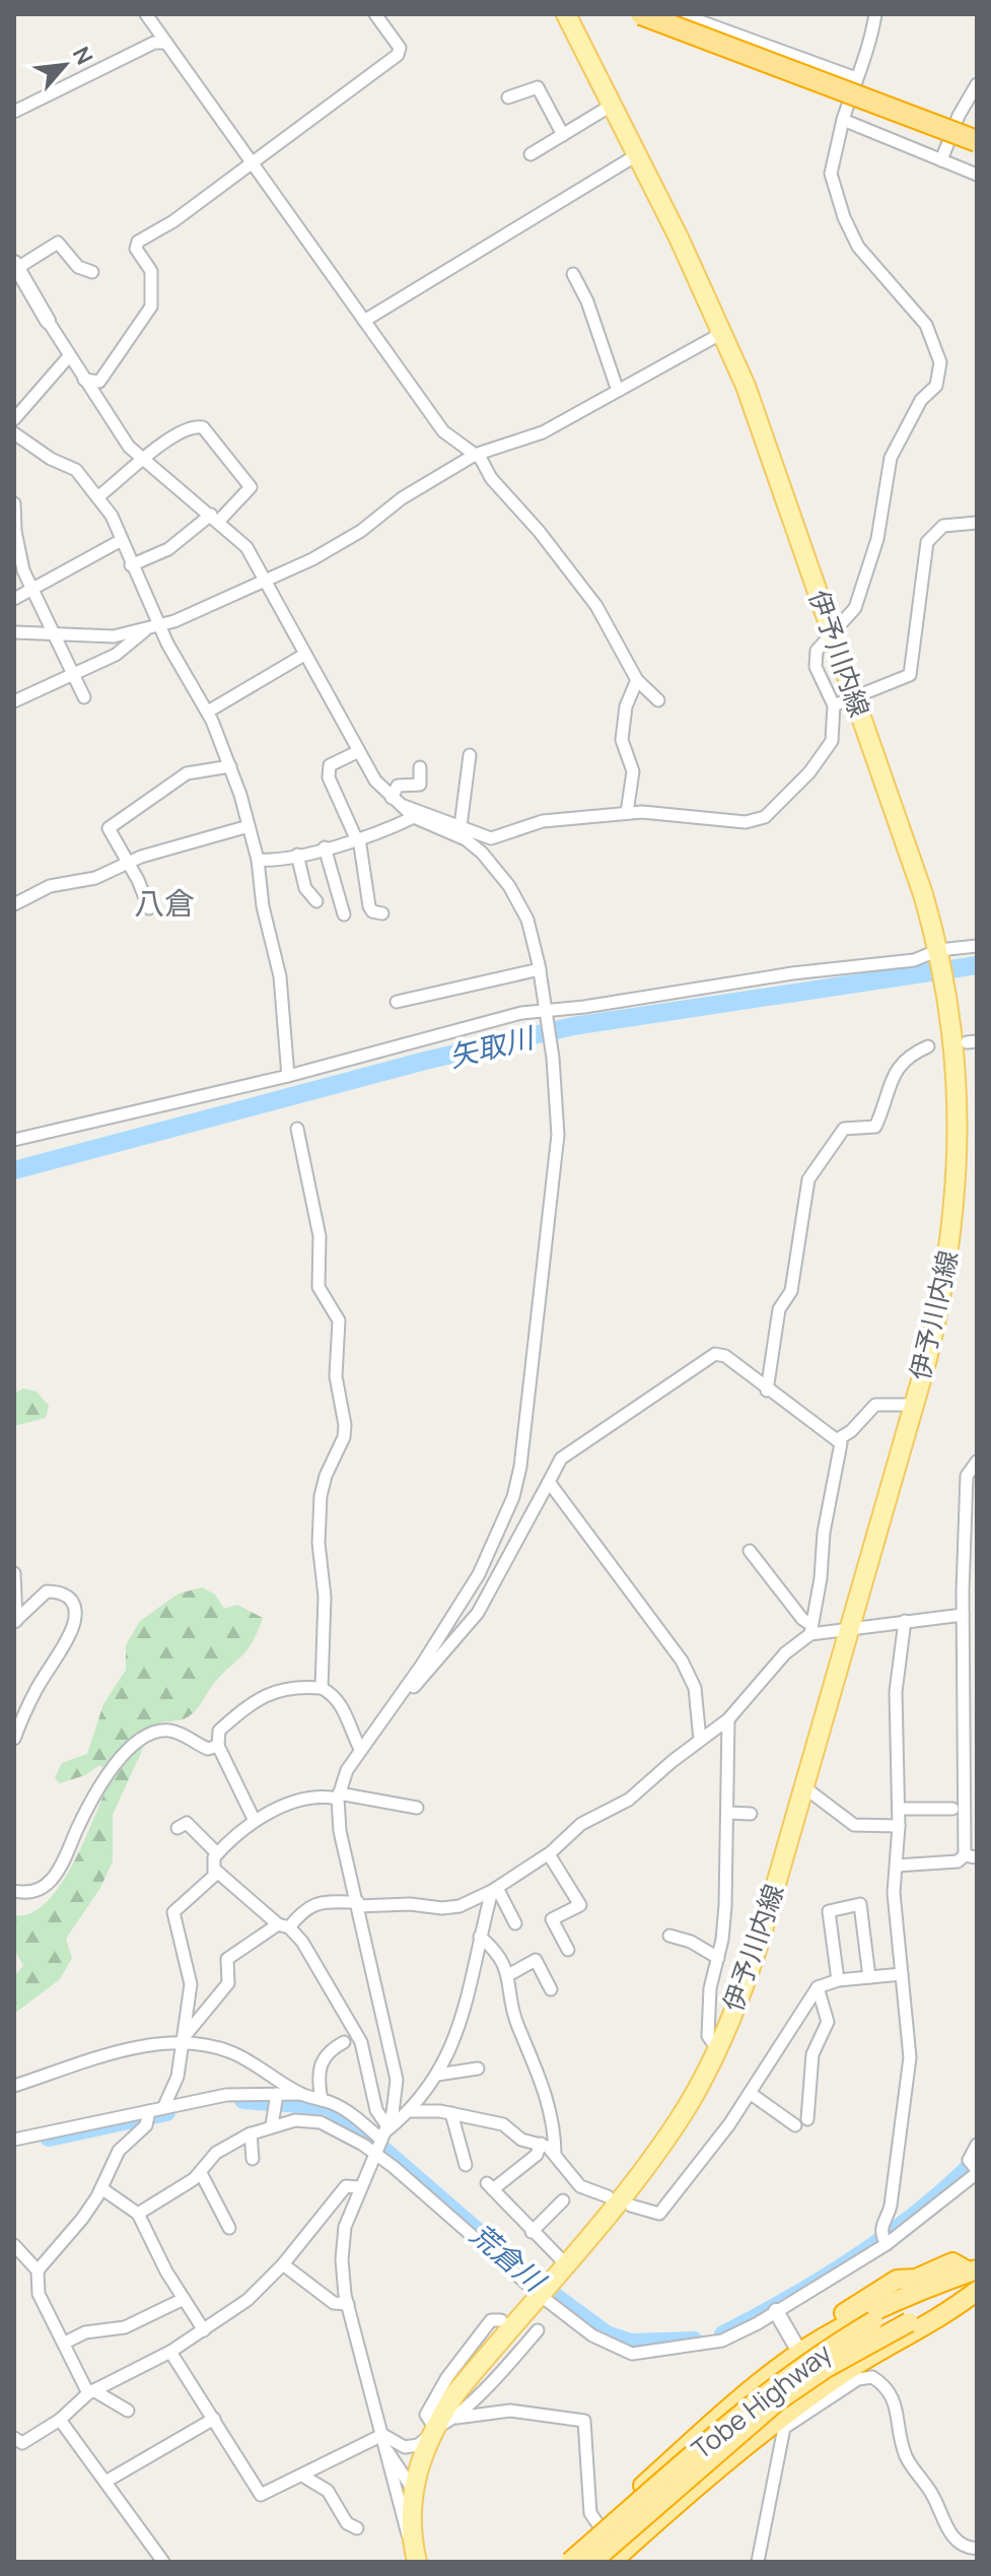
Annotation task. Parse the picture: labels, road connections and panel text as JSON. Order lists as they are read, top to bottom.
{
  "streets": {
    "highway": ["Tobe Highway"],
    "main road": ["伊予川内線"]
  },
  "districts": ["八倉"],
  "water": ["矢取川", "荒倉川"],
  "north": "top right"
}
